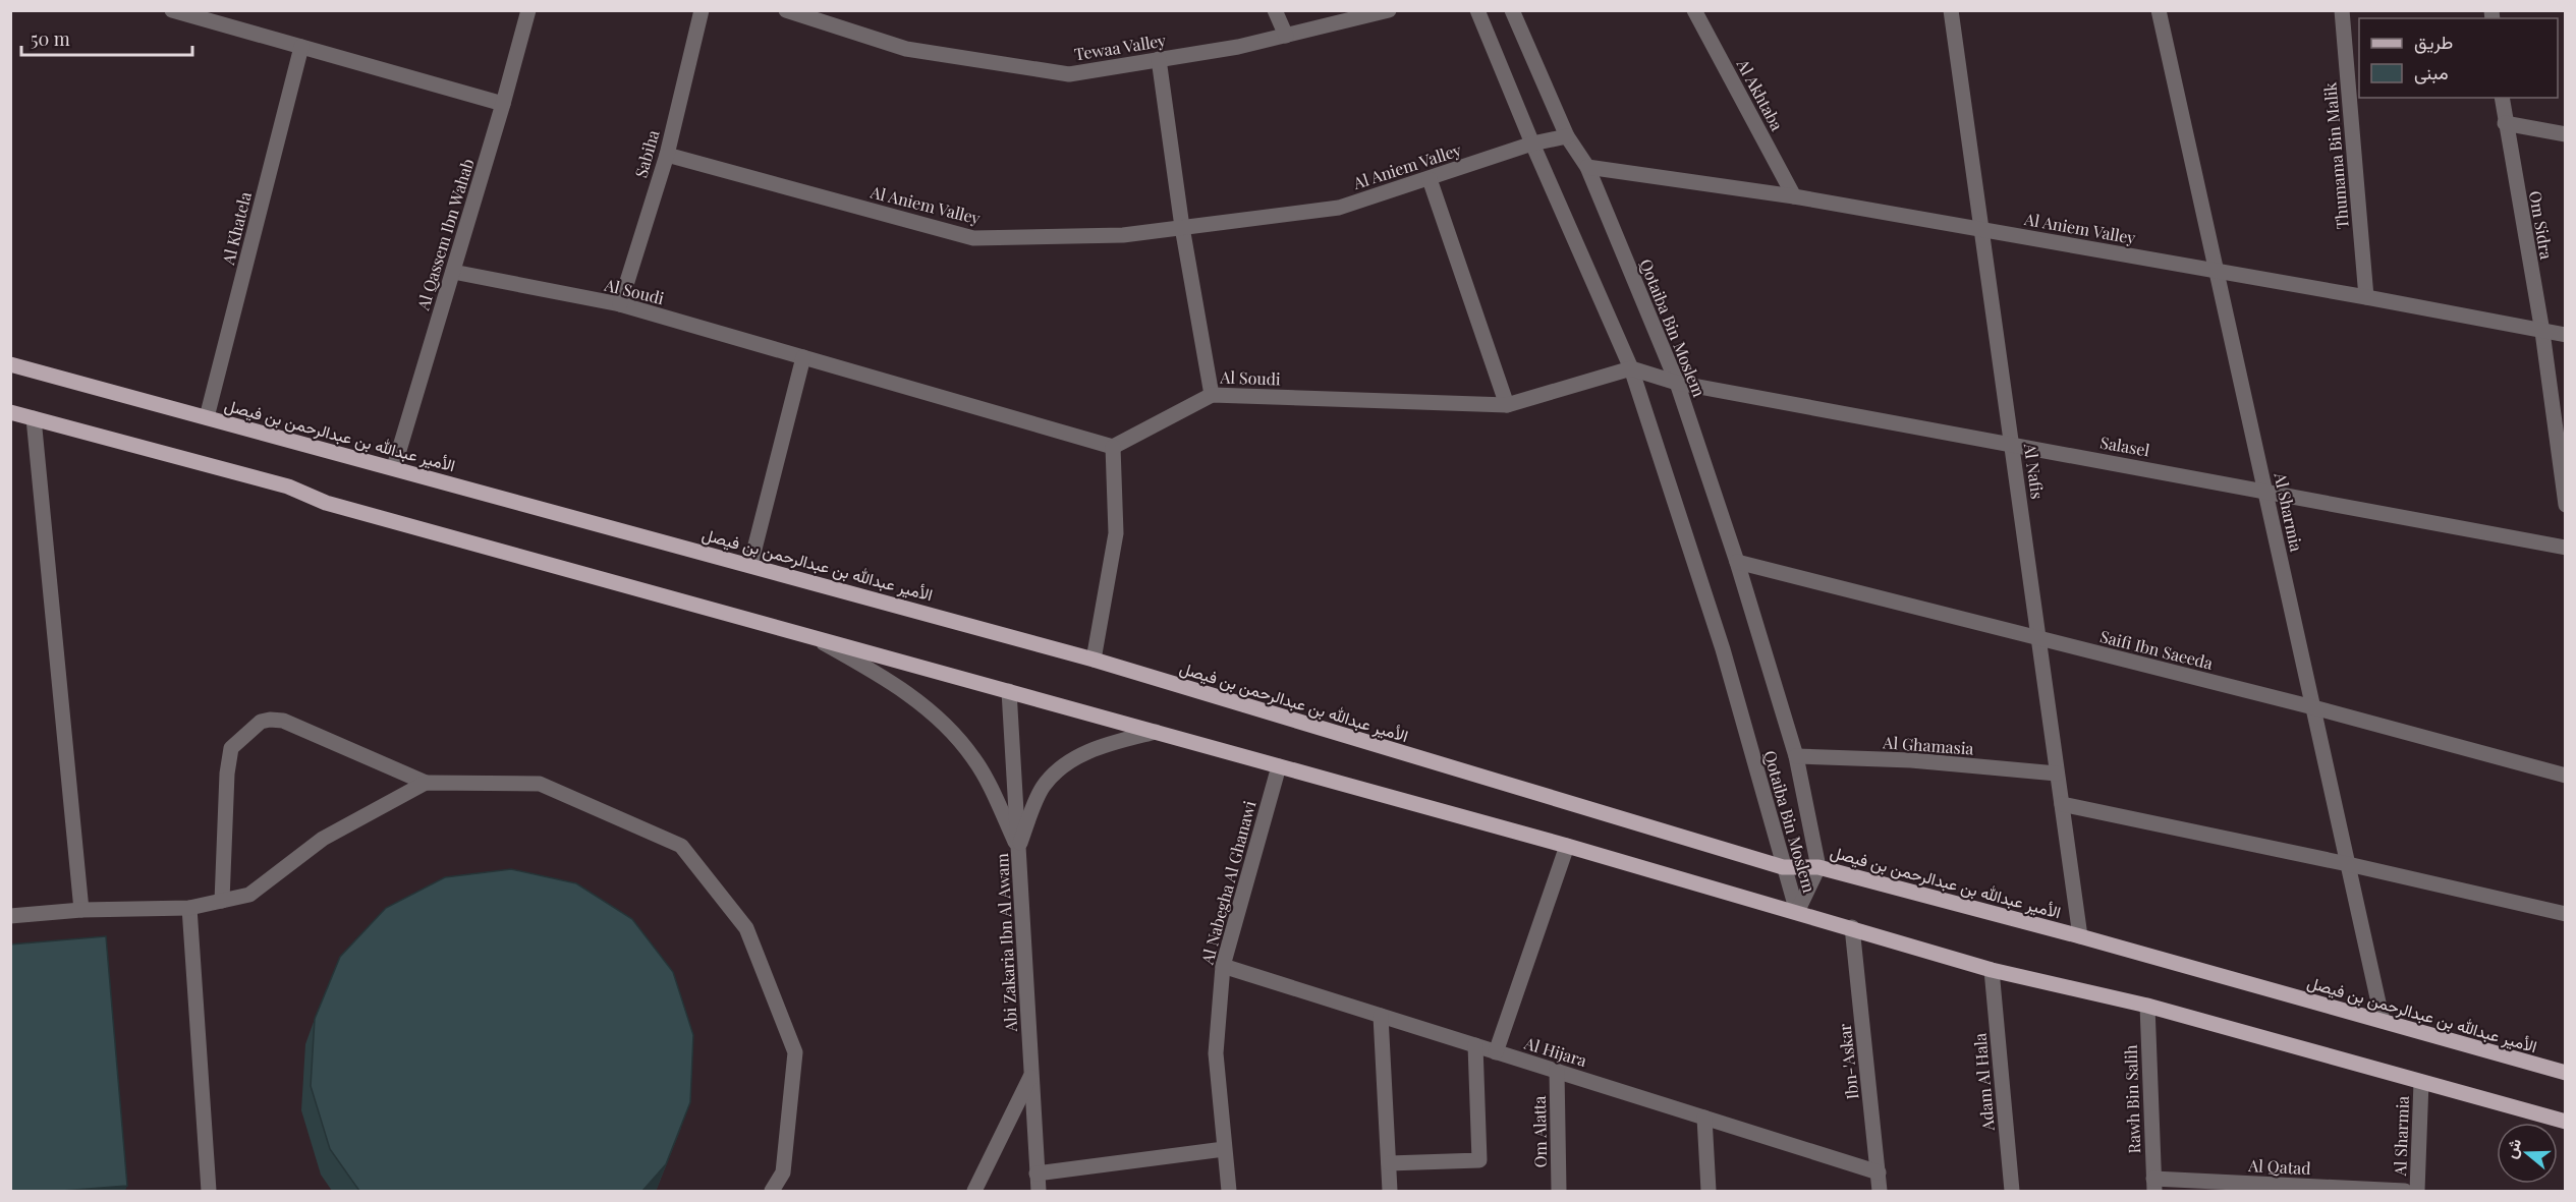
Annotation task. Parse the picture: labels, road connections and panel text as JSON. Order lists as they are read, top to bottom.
{
  "streets": {
    "main road": ["الأمير عبدالله بن عبدالرحمن بن فيصل"],
    "street": [
      "Tewaa Valley",
      "Al Akhtaba",
      "Sabiha",
      "Thumama Bin Malik",
      "Al Aniem Valley",
      "Om Sidra",
      "Al Khatela",
      "Al Qassem Ibn Wahab",
      "Al Soudi",
      "Qotaiba Bin Moslem",
      "Salasel",
      "Al Nafis",
      "Al Sharmia",
      "Saifi Ibn Saeeda",
      "Al Ghamasia",
      "Al Nabegha Al Ghanawi",
      "Abi Zakaria Ibn Al Awam",
      "Al Hijara",
      "Ibn-'Askar",
      "Adam Al Hala",
      "Rawh Bin Salih",
      "Om Alatta",
      "Al Qatad"
    ]
  },
  "crossings": [
    ["Al Akhtaba", "Al Aniem Valley"],
    ["Sabiha", "Al Aniem Valley"],
    ["Sabiha", "Al Soudi"],
    ["Thumama Bin Malik", "Al Aniem Valley"],
    ["Al Aniem Valley", "Om Sidra"],
    ["Al Aniem Valley", "Qotaiba Bin Moslem"],
    ["Al Aniem Valley", "Al Nafis"],
    ["Al Aniem Valley", "Al Sharmia"],
    ["Al Khatela", "الأمير عبدالله بن عبدالرحمن بن فيصل"],
    ["Al Qassem Ibn Wahab", "Al Soudi"],
    ["Al Qassem Ibn Wahab", "الأمير عبدالله بن عبدالرحمن بن فيصل"],
    ["Al Soudi", "Qotaiba Bin Moslem"],
    ["Qotaiba Bin Moslem", "الأمير عبدالله بن عبدالرحمن بن فيصل"],
    ["Qotaiba Bin Moslem", "Salasel"],
    ["Qotaiba Bin Moslem", "Saifi Ibn Saeeda"],
    ["Qotaiba Bin Moslem", "Al Ghamasia"],
    ["الأمير عبدالله بن عبدالرحمن بن فيصل", "Al Nafis"],
    ["الأمير عبدالله بن عبدالرحمن بن فيصل", "Al Sharmia"],
    ["Salasel", "Al Nafis"],
    ["Salasel", "Al Sharmia"],
    ["Al Nafis", "Saifi Ibn Saeeda"],
    ["Al Nafis", "Al Ghamasia"],
    ["Al Sharmia", "Saifi Ibn Saeeda"],
    ["Al Nabegha Al Ghanawi", "Al Hijara"],
    ["Al Hijara", "Ibn-'Askar"],
    ["Al Hijara", "Om Alatta"],
    ["Rawh Bin Salih", "Al Qatad"]
  ],
  "legend": ["طريق", "مبنى"],
  "scale_bar": "50 m",
  "north": "left"
}
